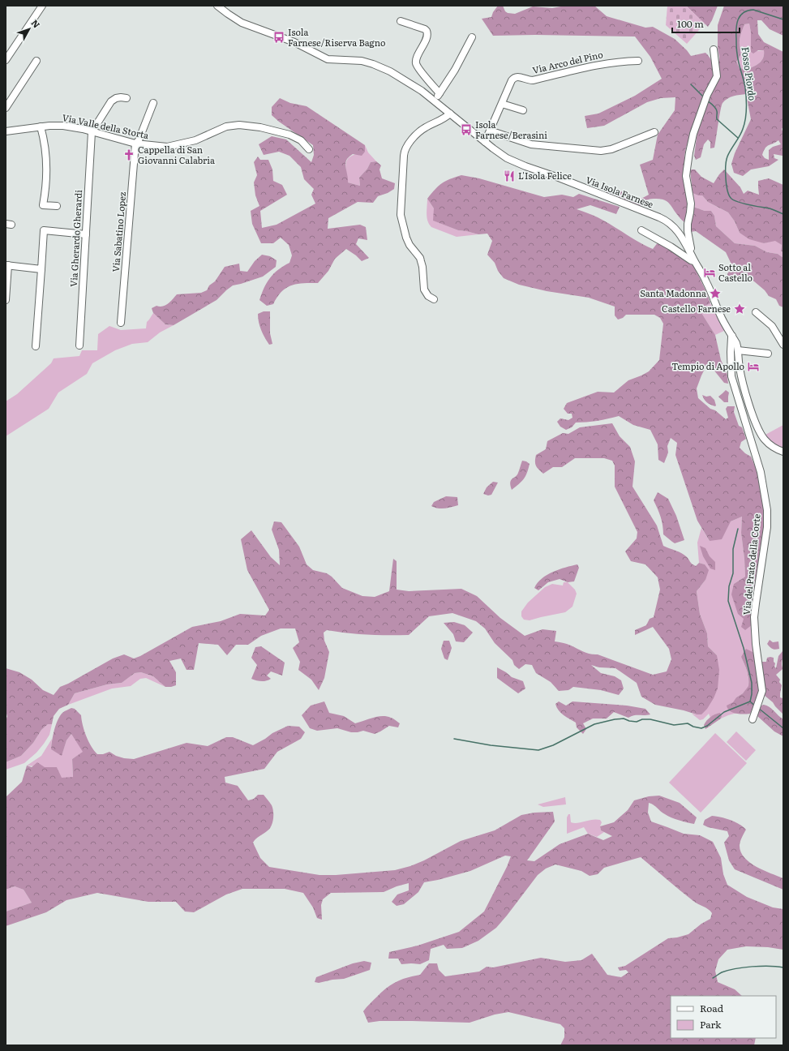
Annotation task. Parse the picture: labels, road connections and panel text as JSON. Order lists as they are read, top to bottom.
{
  "streets": {
    "street": [
      "Via Arco del Pino",
      "Via Valle della Storta",
      "Via Isola Farnese",
      "Via Sabatino Lopez",
      "Via Gherardo Gherardi",
      "Via del Prato della Corte"
    ]
  },
  "crossings": [
    ["Via Arco del Pino", "Via Isola Farnese"],
    ["Via Valle della Storta", "Via Sabatino Lopez"],
    ["Via Valle della Storta", "Via Gherardo Gherardi"],
    ["Via Isola Farnese", "Via del Prato della Corte"]
  ],
  "water": ["Fosso Piordo"],
  "places": {
    "bus stop": ["Isola Farnese/Riserva Bagno", "Isola Farnese/Berasini"],
    "church": ["Cappella di San Giovanni Calabria"],
    "restaurant": ["L'Isola Felice"],
    "hotel": ["Sotto al Castello", "Tempio di Apollo"],
    "place": ["Santa Madonna", "Castello Farnese"]
  },
  "legend": ["Road", "Park"],
  "scale_bar": "100 m",
  "north": "top right"
}
